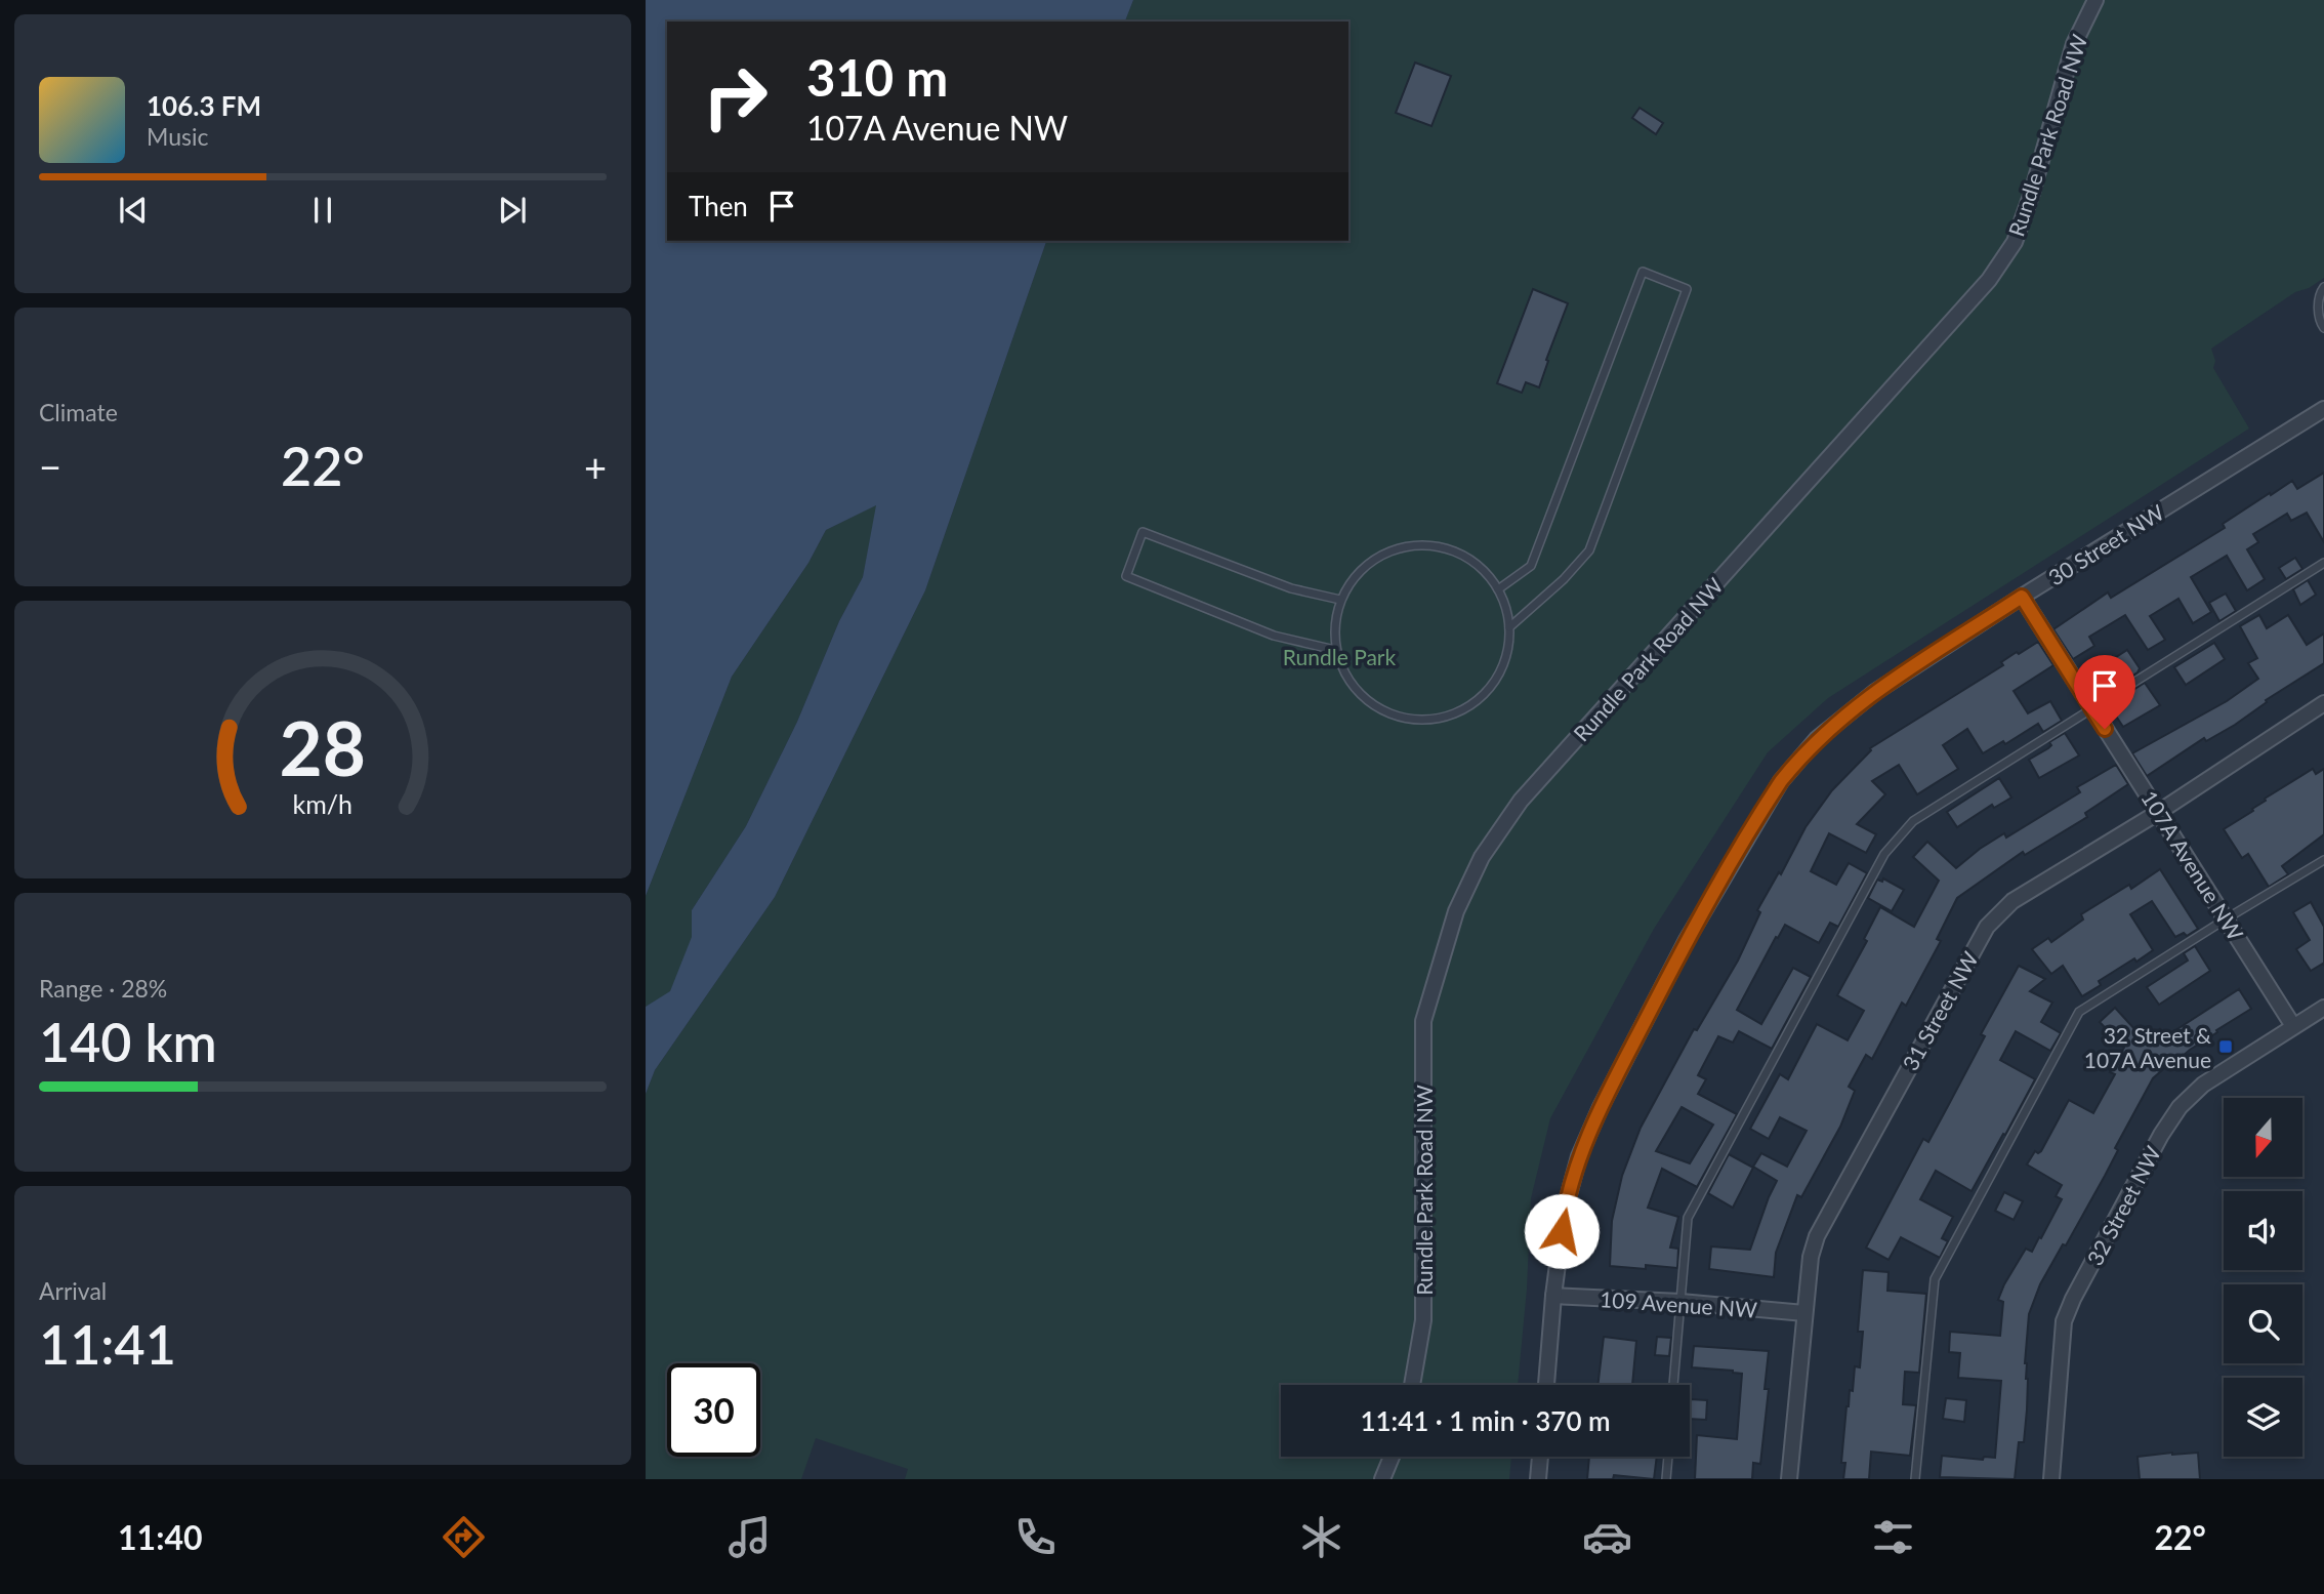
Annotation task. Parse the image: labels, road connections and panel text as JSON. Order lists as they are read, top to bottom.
{
  "streets": {
    "street": [
      "Rundle Park Road NW",
      "30 Street NW",
      "107A Avenue NW",
      "31 Street NW",
      "32 Street NW",
      "109 Avenue NW"
    ]
  },
  "crossings": [
    ["30 Street NW", "107A Avenue NW"],
    ["30 Street NW", "109 Avenue NW"],
    ["107A Avenue NW", "31 Street NW"],
    ["107A Avenue NW", "32 Street NW"],
    ["31 Street NW", "109 Avenue NW"]
  ],
  "parks": ["Rundle Park"],
  "places": {
    "transit": ["32 Street & 107A Avenue"]
  },
  "north": "bottom",
  "page": {
    "turn": ["310 m", "107A Avenue NW"],
    "song": ["106.3 FM", "Music"],
    "then": "Then",
    "tile": [
      "Climate",
      ["Range · 28%", "140 km"],
      ["Arrival", "11:41"]
    ],
    "heat": ["−", "22°", "+"],
    "limit": "30",
    "trip": "11:41 · 1 min · 370 m",
    "tabs": ["11:40", "22°"],
    "gauge": ["28", "km/h"]
  }
}
